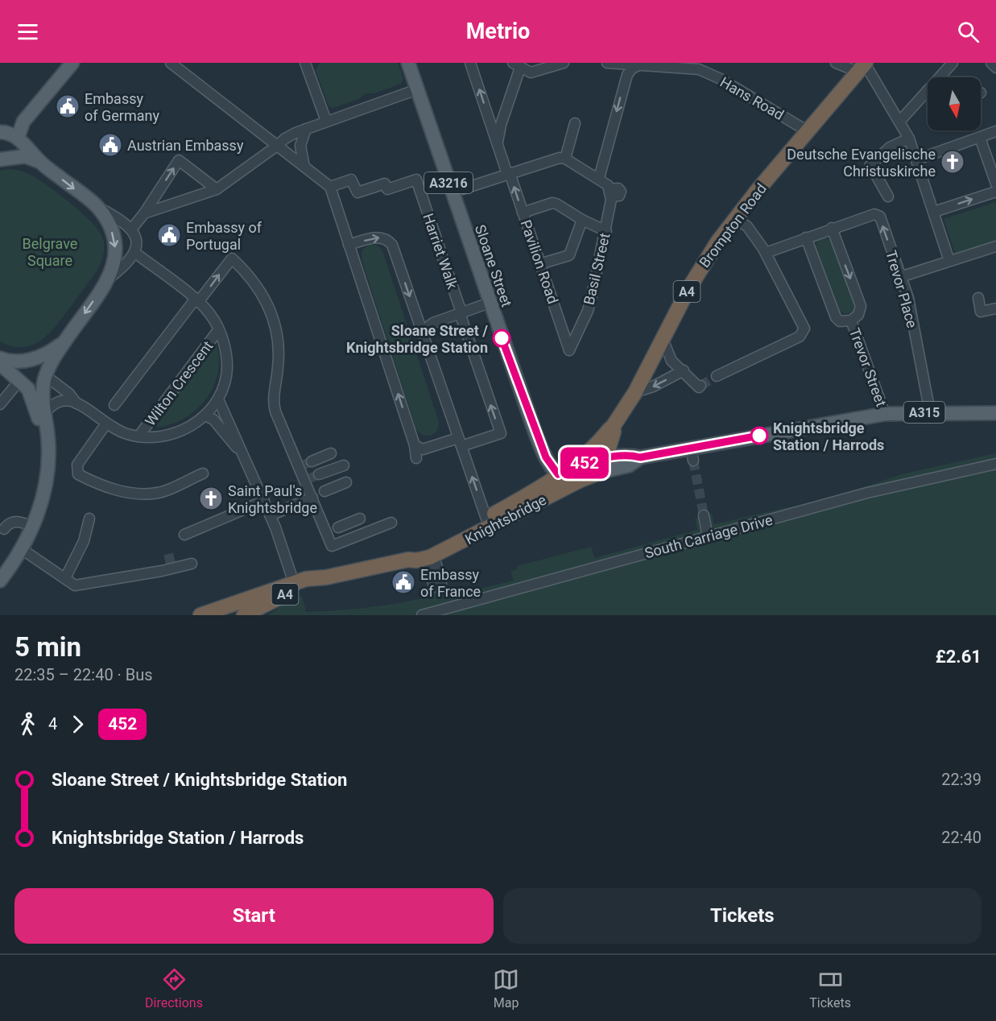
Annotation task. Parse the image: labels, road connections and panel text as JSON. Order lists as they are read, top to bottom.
{
  "streets": {
    "highway": ["Brompton Road", "A4", "Knightsbridge"],
    "main road": ["A3216", "Sloane Street", "A315"],
    "street": [
      "Hans Road",
      "Harriet Walk",
      "Pavilion Road",
      "Basil Street",
      "Trevor Place",
      "Trevor Street",
      "Wilton Crescent",
      "South Carriage Drive"
    ]
  },
  "crossings": [
    ["Hans Road", "Brompton Road"],
    ["Brompton Road", "Knightsbridge"],
    ["Pavilion Road", "Basil Street"],
    ["Sloane Street", "Knightsbridge"],
    ["Trevor Place", "Knightsbridge"],
    ["A4", "Knightsbridge"],
    ["Trevor Street", "Knightsbridge"]
  ],
  "one_way": ["Pavilion Road"],
  "parks": ["Belgrave Square"],
  "places": {
    "public building": [
      "Embassy of Germany",
      "Austrian Embassy",
      "Embassy of Portugal",
      "Embassy of France"
    ],
    "church": ["Deutsche Evangelische Christuskirche", "Saint Paul's Knightsbridge"],
    "other": ["Sloane Street / Knightsbridge Station", "Knightsbridge Station / Harrods"]
  },
  "lines": ["bus line 452"],
  "north": "bottom",
  "page": {
    "header": "Metrio",
    "on_map": "452",
    "heading": ["5 min", "22:35 – 22:40 · Bus", "£2.61"],
    "legs": ["4", "452"],
    "list": [
      {
        "name": "Sloane Street / Knightsbridge Station",
        "value": "22:39"
      },
      {
        "name": "Knightsbridge Station / Harrods",
        "value": "22:40"
      }
    ],
    "buttons": ["Start", "Tickets"],
    "tabs": ["Directions", "Map", "Tickets"]
  }
}
